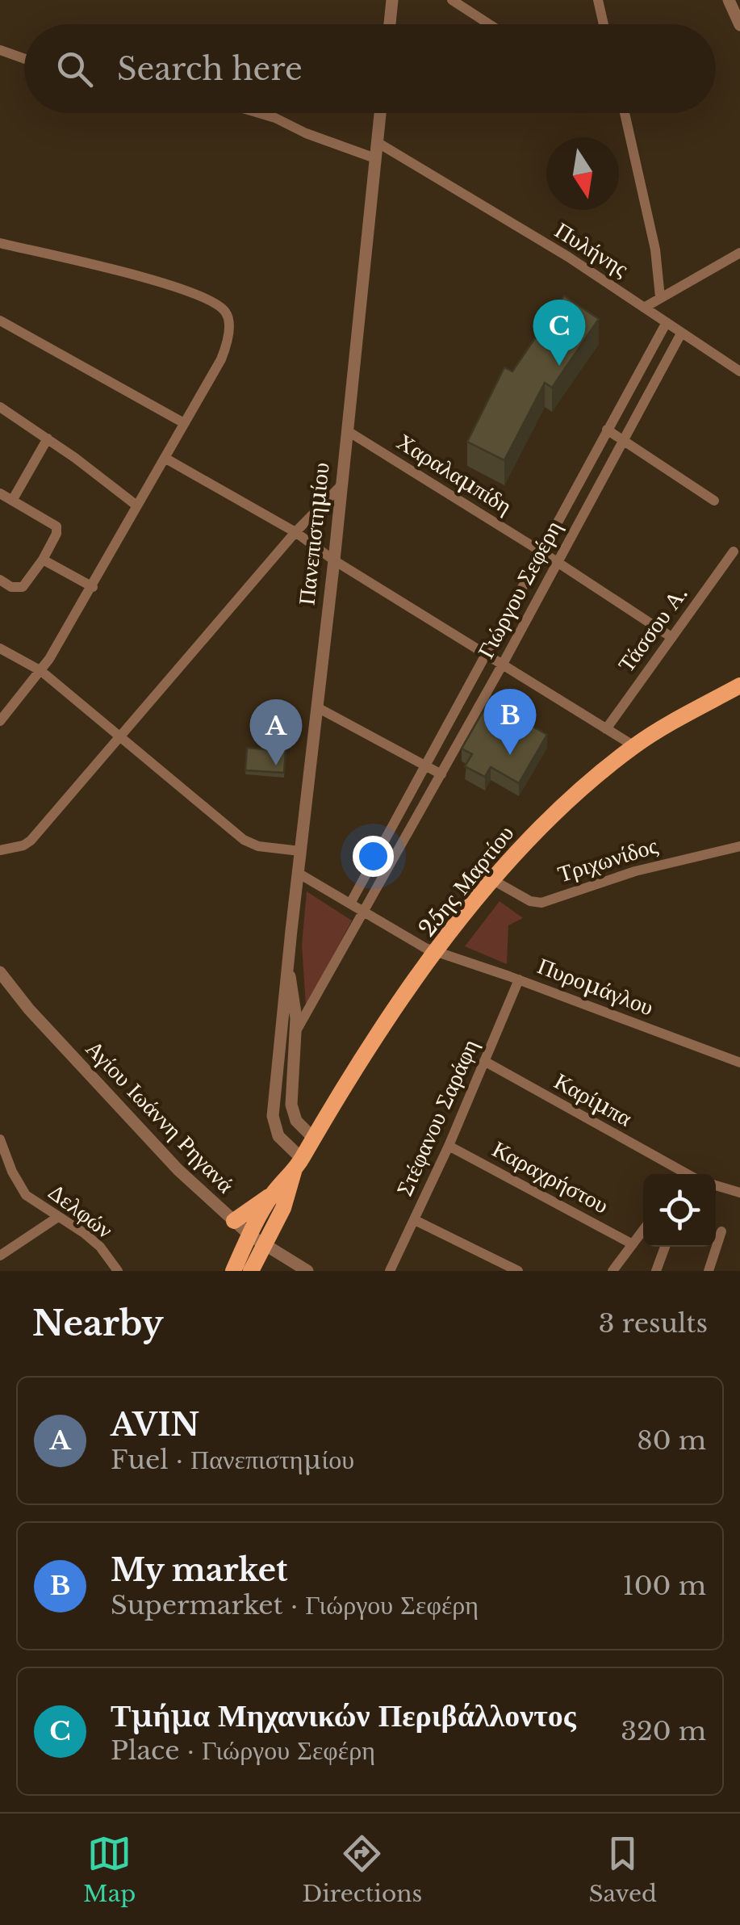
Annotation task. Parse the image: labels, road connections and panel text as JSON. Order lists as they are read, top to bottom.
{
  "streets": {
    "main road": ["25ης Μαρτίου"],
    "street": [
      "Πυλήνης",
      "Χαραλαμπίδη",
      "Πανεπιστημίου",
      "Γιώργου Σεφέρη",
      "Τάσσου Α.",
      "Τριχωνίδος",
      "Πυρομάγλου",
      "Καρίμπα",
      "Αγίου Ιωάννη Ρηγανά",
      "Στέφανου Σαράφη",
      "Καραχρήστου",
      "Δελφών"
    ]
  },
  "crossings": [
    ["Πυλήνης", "Πανεπιστημίου"],
    ["Πυλήνης", "Γιώργου Σεφέρη"],
    ["Χαραλαμπίδη", "Πανεπιστημίου"],
    ["Χαραλαμπίδη", "Γιώργου Σεφέρη"],
    ["Χαραλαμπίδη", "Τάσσου Α."],
    ["Πανεπιστημίου", "Γιώργου Σεφέρη"],
    ["Πανεπιστημίου", "25ης Μαρτίου"],
    ["Πανεπιστημίου", "Πυρομάγλου"],
    ["Γιώργου Σεφέρη", "Πυρομάγλου"],
    ["Τριχωνίδος", "25ης Μαρτίου"],
    ["25ης Μαρτίου", "Πυρομάγλου"],
    ["Πυρομάγλου", "Στέφανου Σαράφη"],
    ["Καρίμπα", "Στέφανου Σαράφη"],
    ["Στέφανου Σαράφη", "Καραχρήστου"]
  ],
  "north": "bottom",
  "page": {
    "search": "Search here",
    "pins": ["C", "B", "A"],
    "heading": ["Nearby", "3 results"],
    "list": [
      {
        "mark": "A",
        "name": "AVIN",
        "note": "Fuel · Πανεπιστημίου",
        "value": "80 m"
      },
      {
        "mark": "B",
        "name": "My market",
        "note": "Supermarket · Γιώργου Σεφέρη",
        "value": "100 m"
      },
      {
        "mark": "C",
        "name": "Τμήμα Μηχανικών Περιβάλλοντος",
        "note": "Place · Γιώργου Σεφέρη",
        "value": "320 m"
      }
    ],
    "nav": ["Map", "Directions", "Saved"]
  }
}
